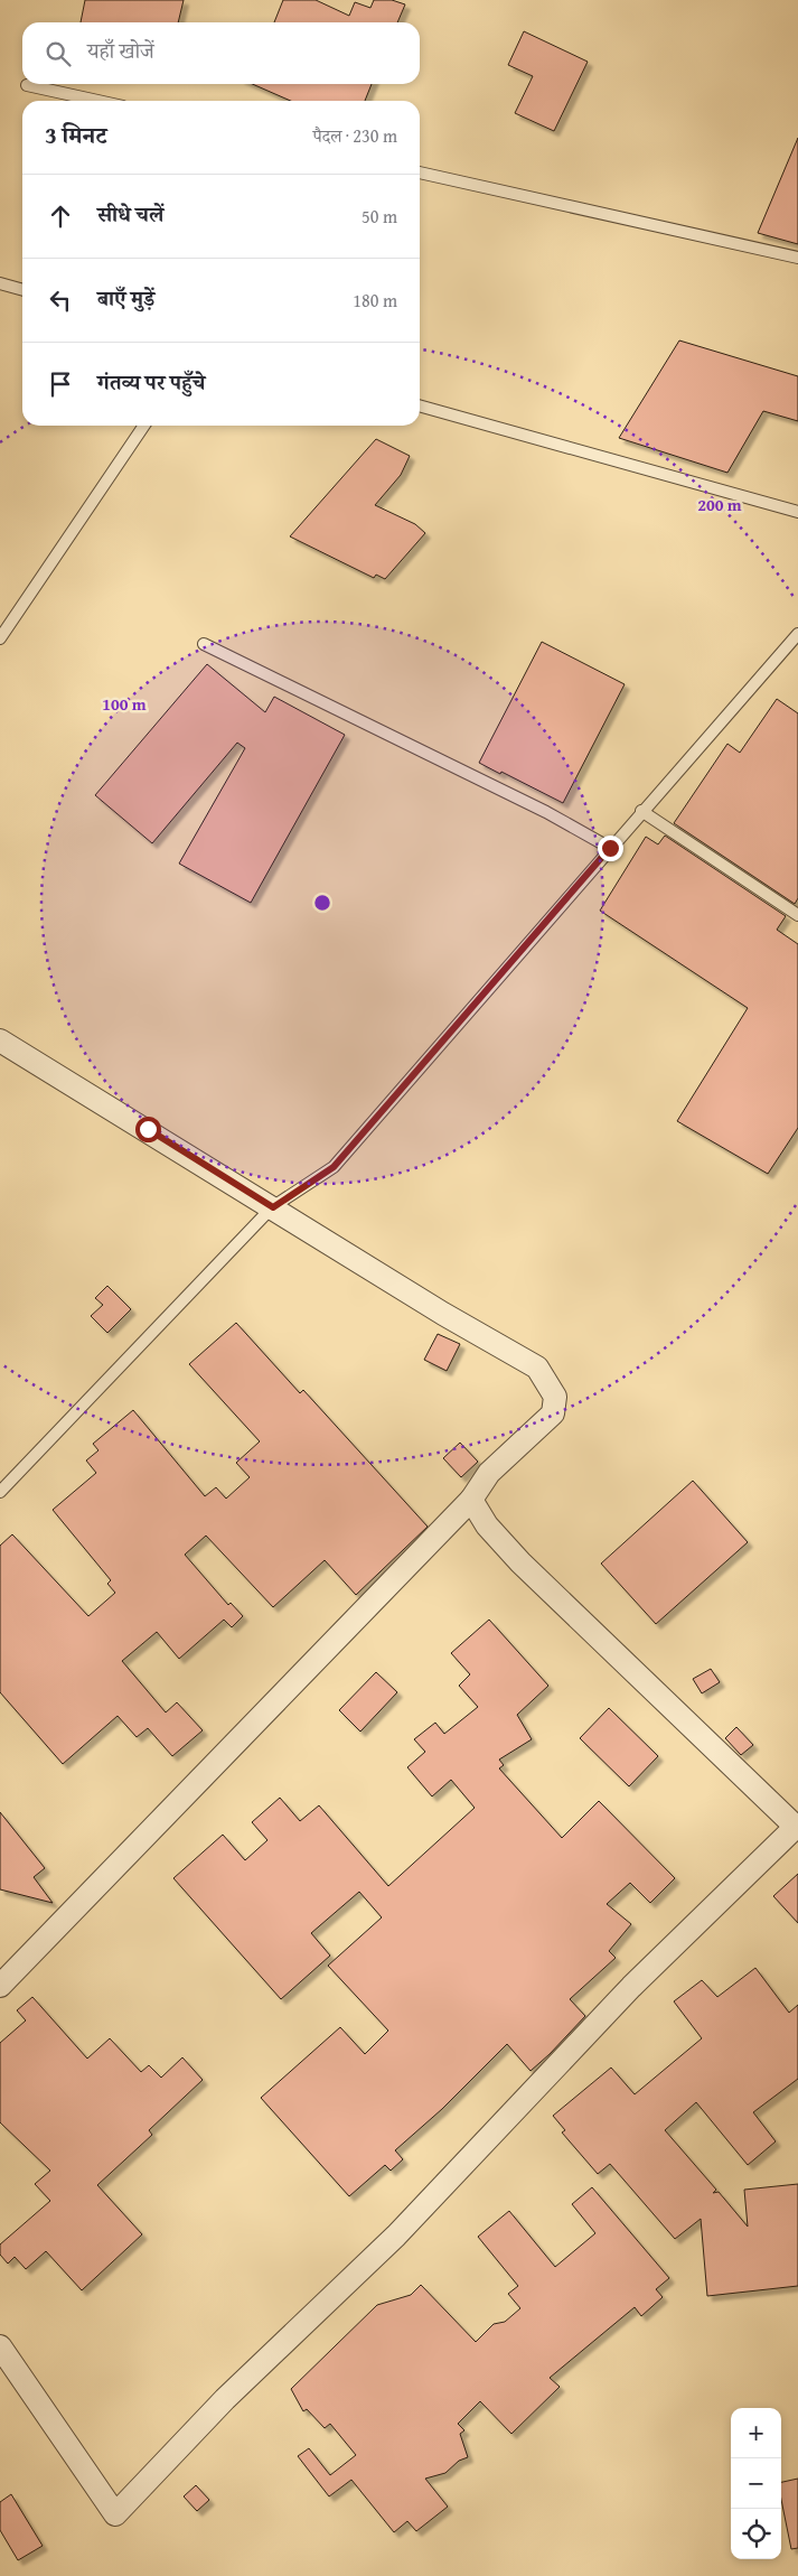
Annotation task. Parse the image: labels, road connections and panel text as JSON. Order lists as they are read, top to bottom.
{
  "page": {
    "search": "यहाँ खोजें",
    "heading": ["3 मिनट", "पैदल · 230 m"],
    "list": [
      ["सीधे चलें", "50 m"],
      ["बाएँ मुड़ें", "180 m"],
      "गंतव्य पर पहुँचे"
    ],
    "map_buttons": ["+", "−"]
  },
  "rings": ["200 m", "100 m"]
}
